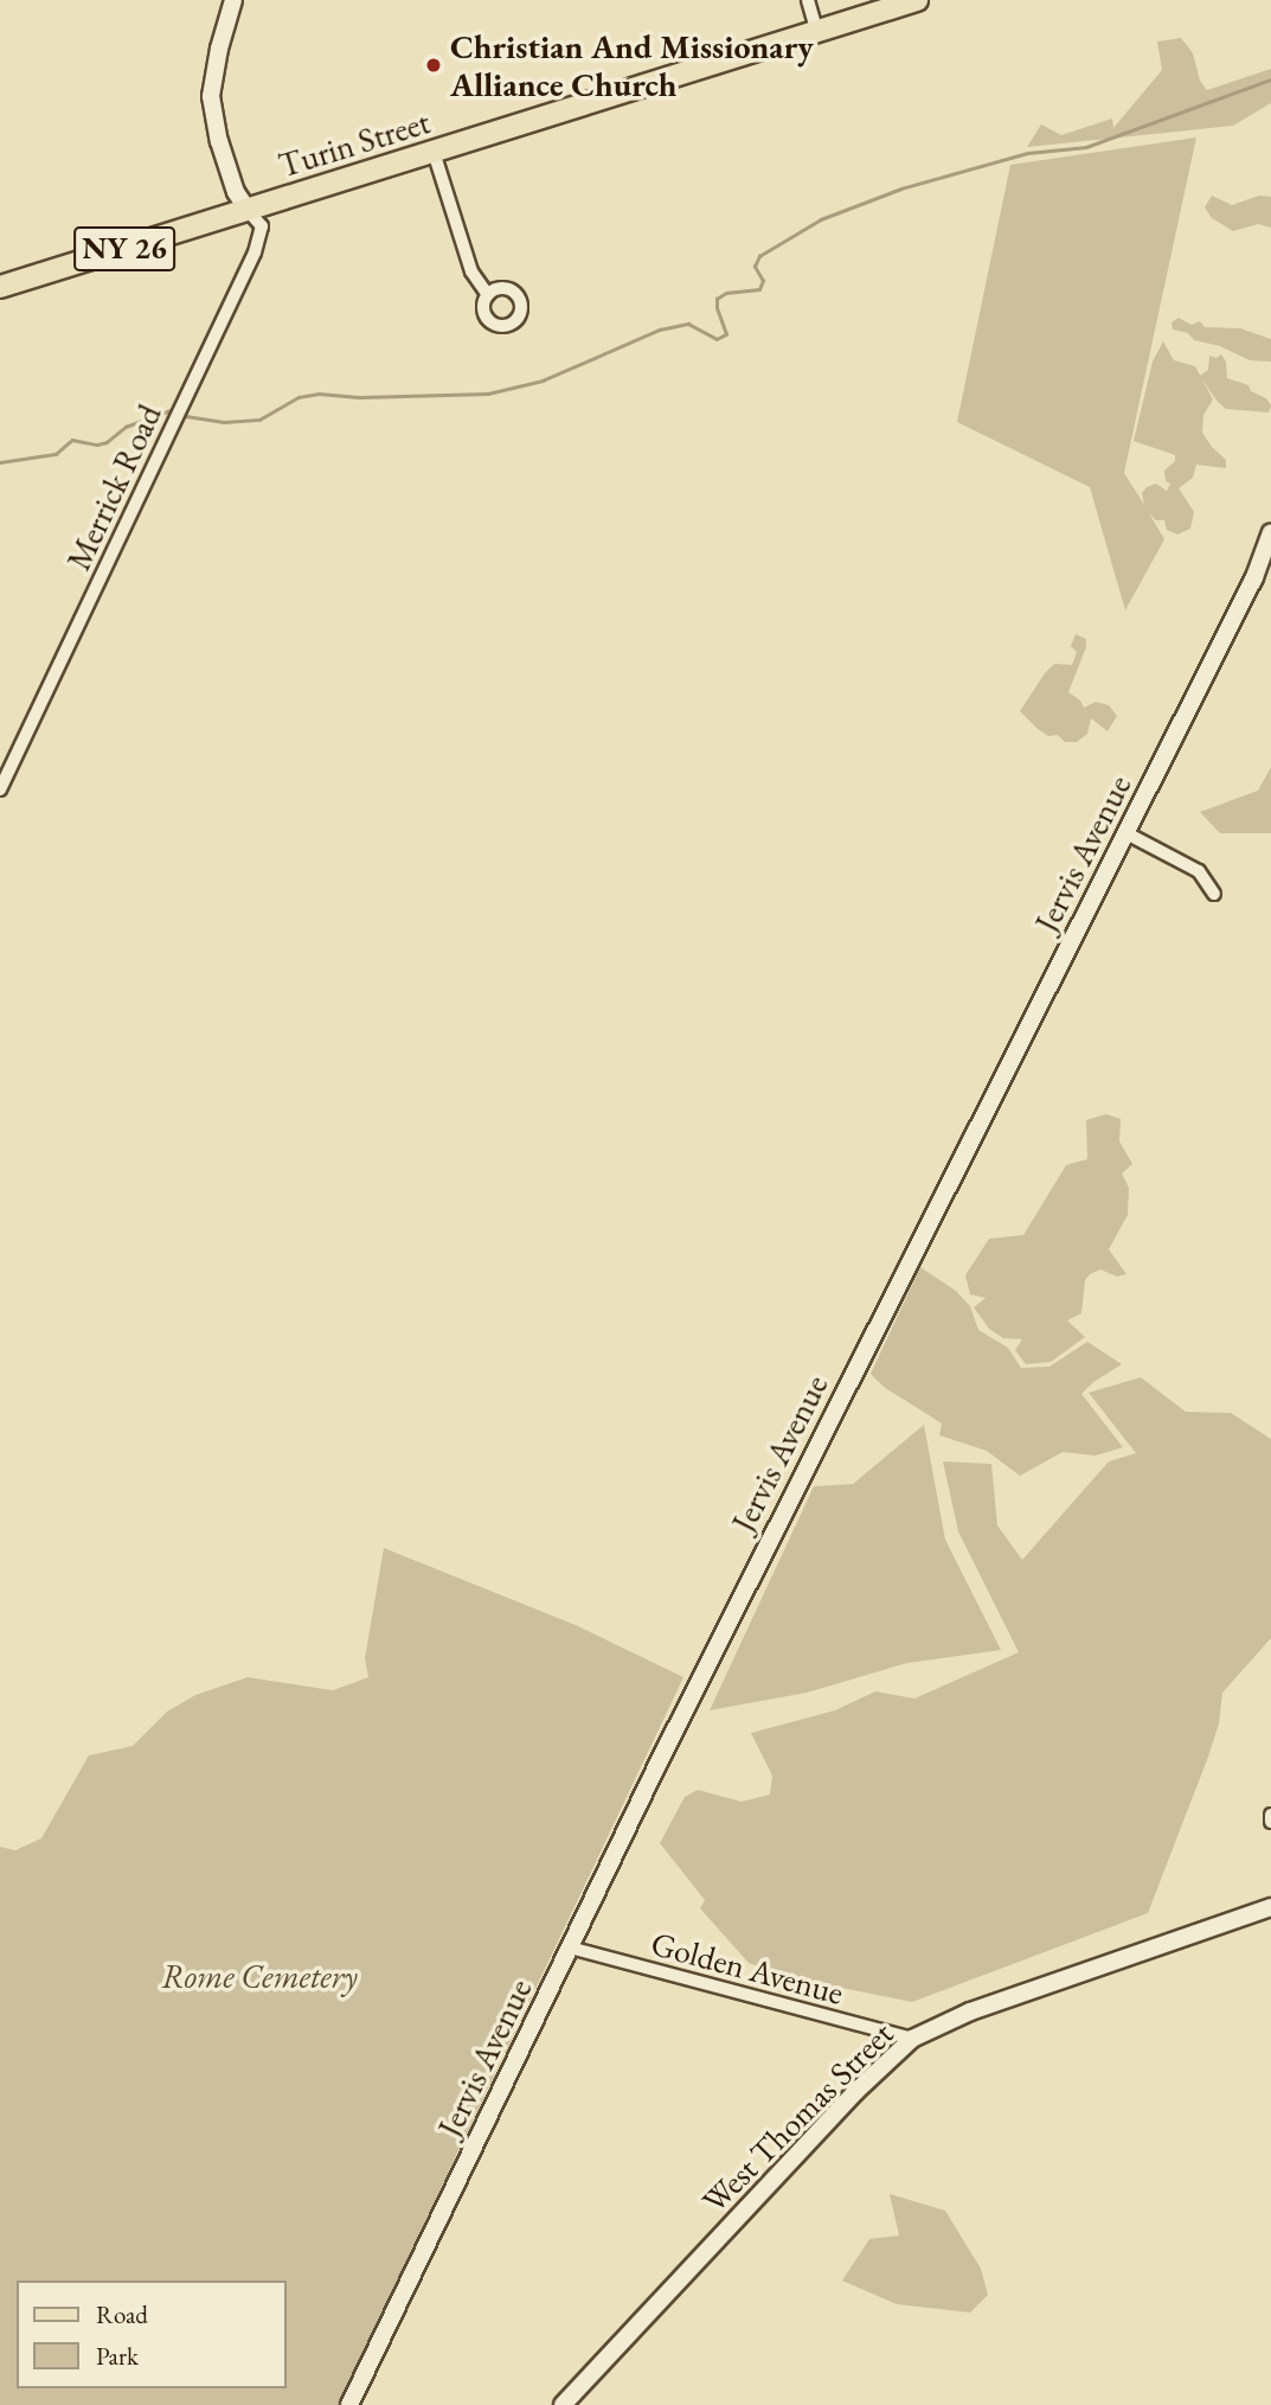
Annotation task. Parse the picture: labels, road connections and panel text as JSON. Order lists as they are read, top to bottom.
{
  "streets": {
    "main road": ["Turin Street", "NY 26"],
    "street": [
      "Merrick Road",
      "Jervis Avenue",
      "Golden Avenue",
      "West Thomas Street"
    ]
  },
  "crossings": [
    ["Turin Street", "Merrick Road"],
    ["Jervis Avenue", "Golden Avenue"],
    ["Golden Avenue", "West Thomas Street"]
  ],
  "parks": ["Rome Cemetery"],
  "places": ["Christian And Missionary Alliance Church"],
  "legend": ["Road", "Park"]
}
